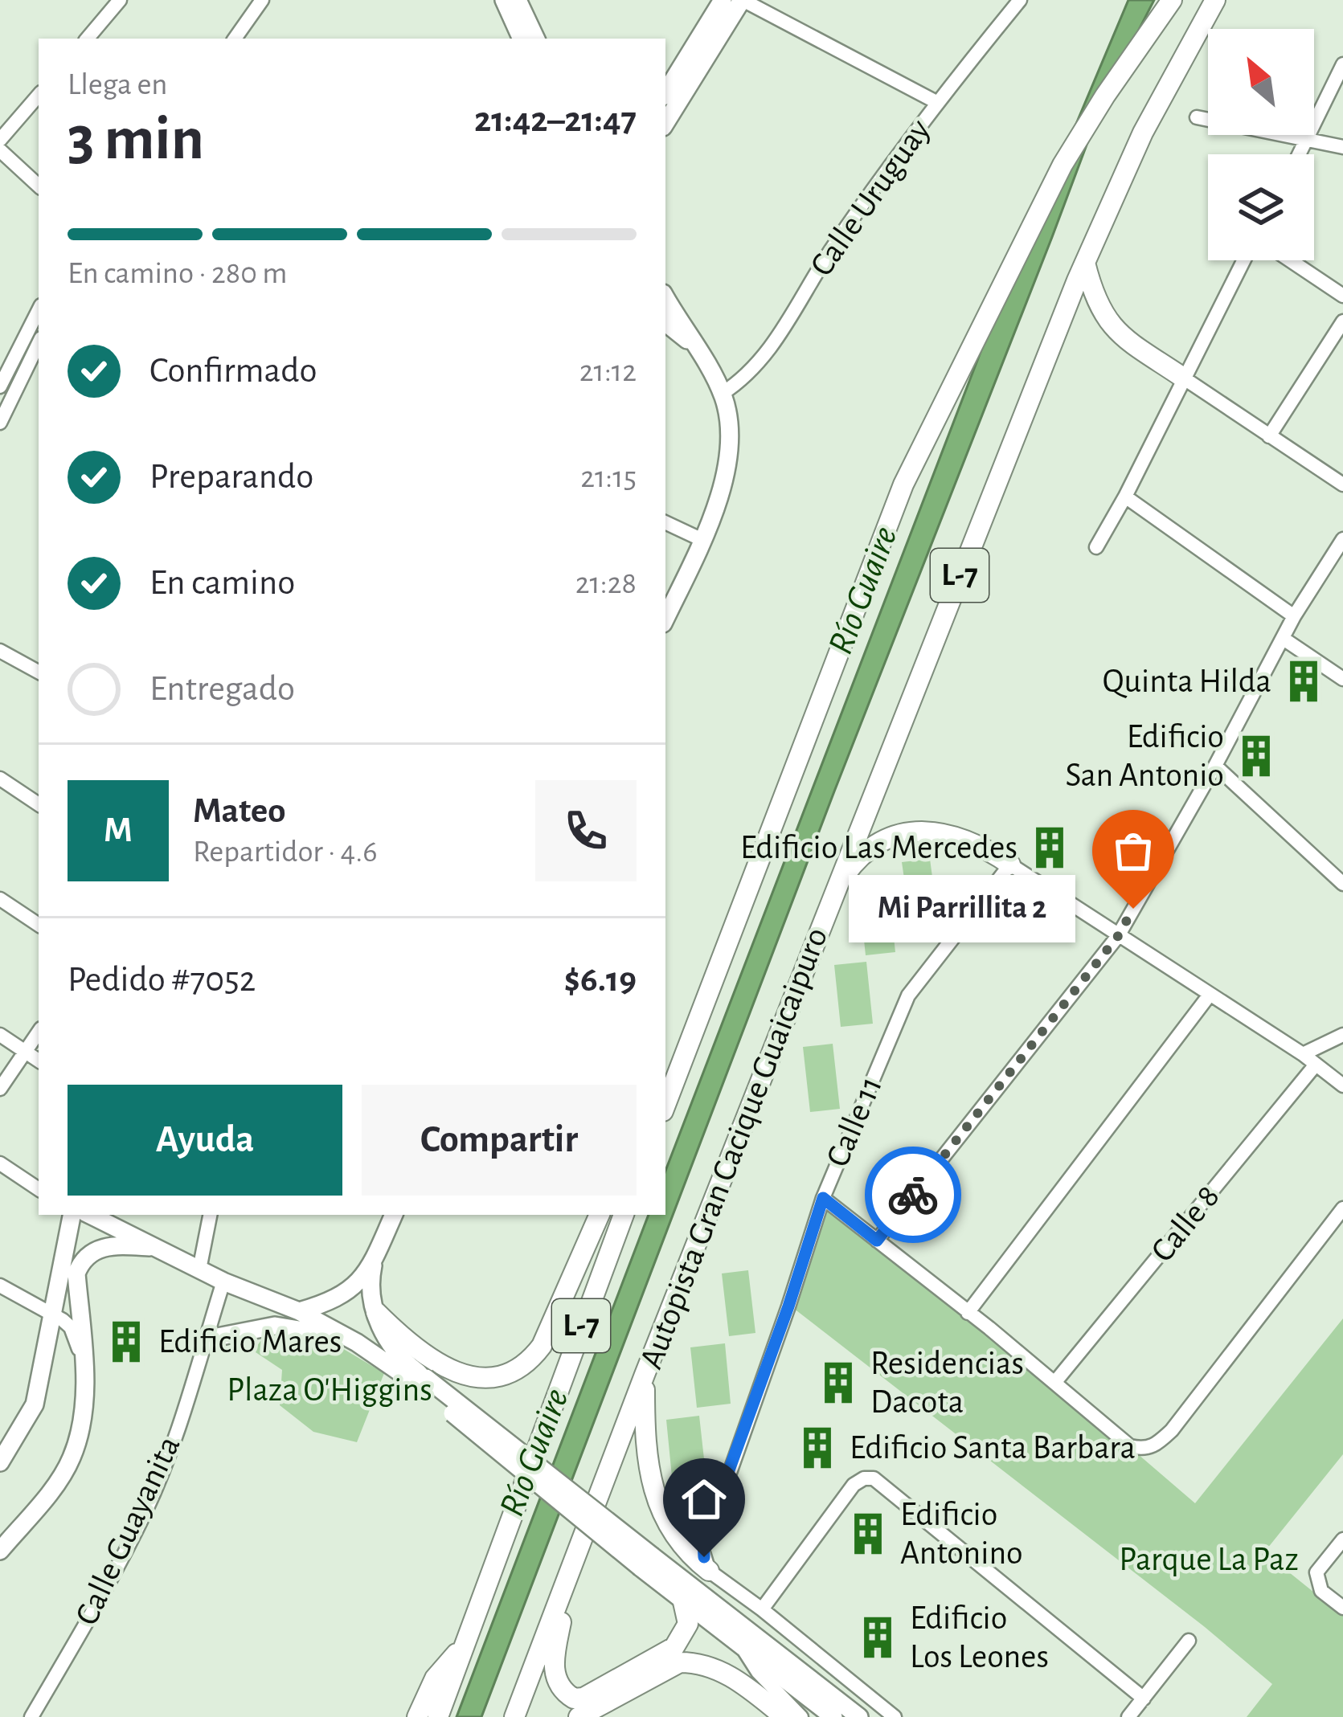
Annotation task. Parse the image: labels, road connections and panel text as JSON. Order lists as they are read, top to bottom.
{
  "streets": {
    "highway": ["L-7", "Autopista Gran Cacique Guaicaipuro"],
    "street": [
      "Calle Uruguay",
      "Calle 11",
      "Calle 8",
      "Calle Guayanita"
    ]
  },
  "water": ["Río Guaire"],
  "parks": ["Plaza O'Higgins", "Parque La Paz"],
  "places": {
    "building": [
      "Quinta Hilda",
      "Edificio San Antonio",
      "Edificio Las Mercedes",
      "Edificio Mares",
      "Residencias Dacota",
      "Edificio Santa Barbara",
      "Edificio Antonino",
      "Edificio Los Leones"
    ],
    "other": ["Mi Parrillita 2"]
  },
  "north": "top left",
  "page": {
    "heading": ["3 min", "Llega en", "21:42–21:47"],
    "panel": [
      "Mateo",
      "Repartidor · 4.6",
      "Pedido #7052",
      "$6.19"
    ],
    "bar": "En camino · 280 m",
    "list": [
      ["Confirmado", "21:12"],
      ["Preparando", "21:15"],
      ["En camino", "21:28"],
      "Entregado"
    ],
    "round": "M",
    "bubble": "Mi Parrillita 2",
    "buttons": ["Ayuda", "Compartir"]
  }
}
